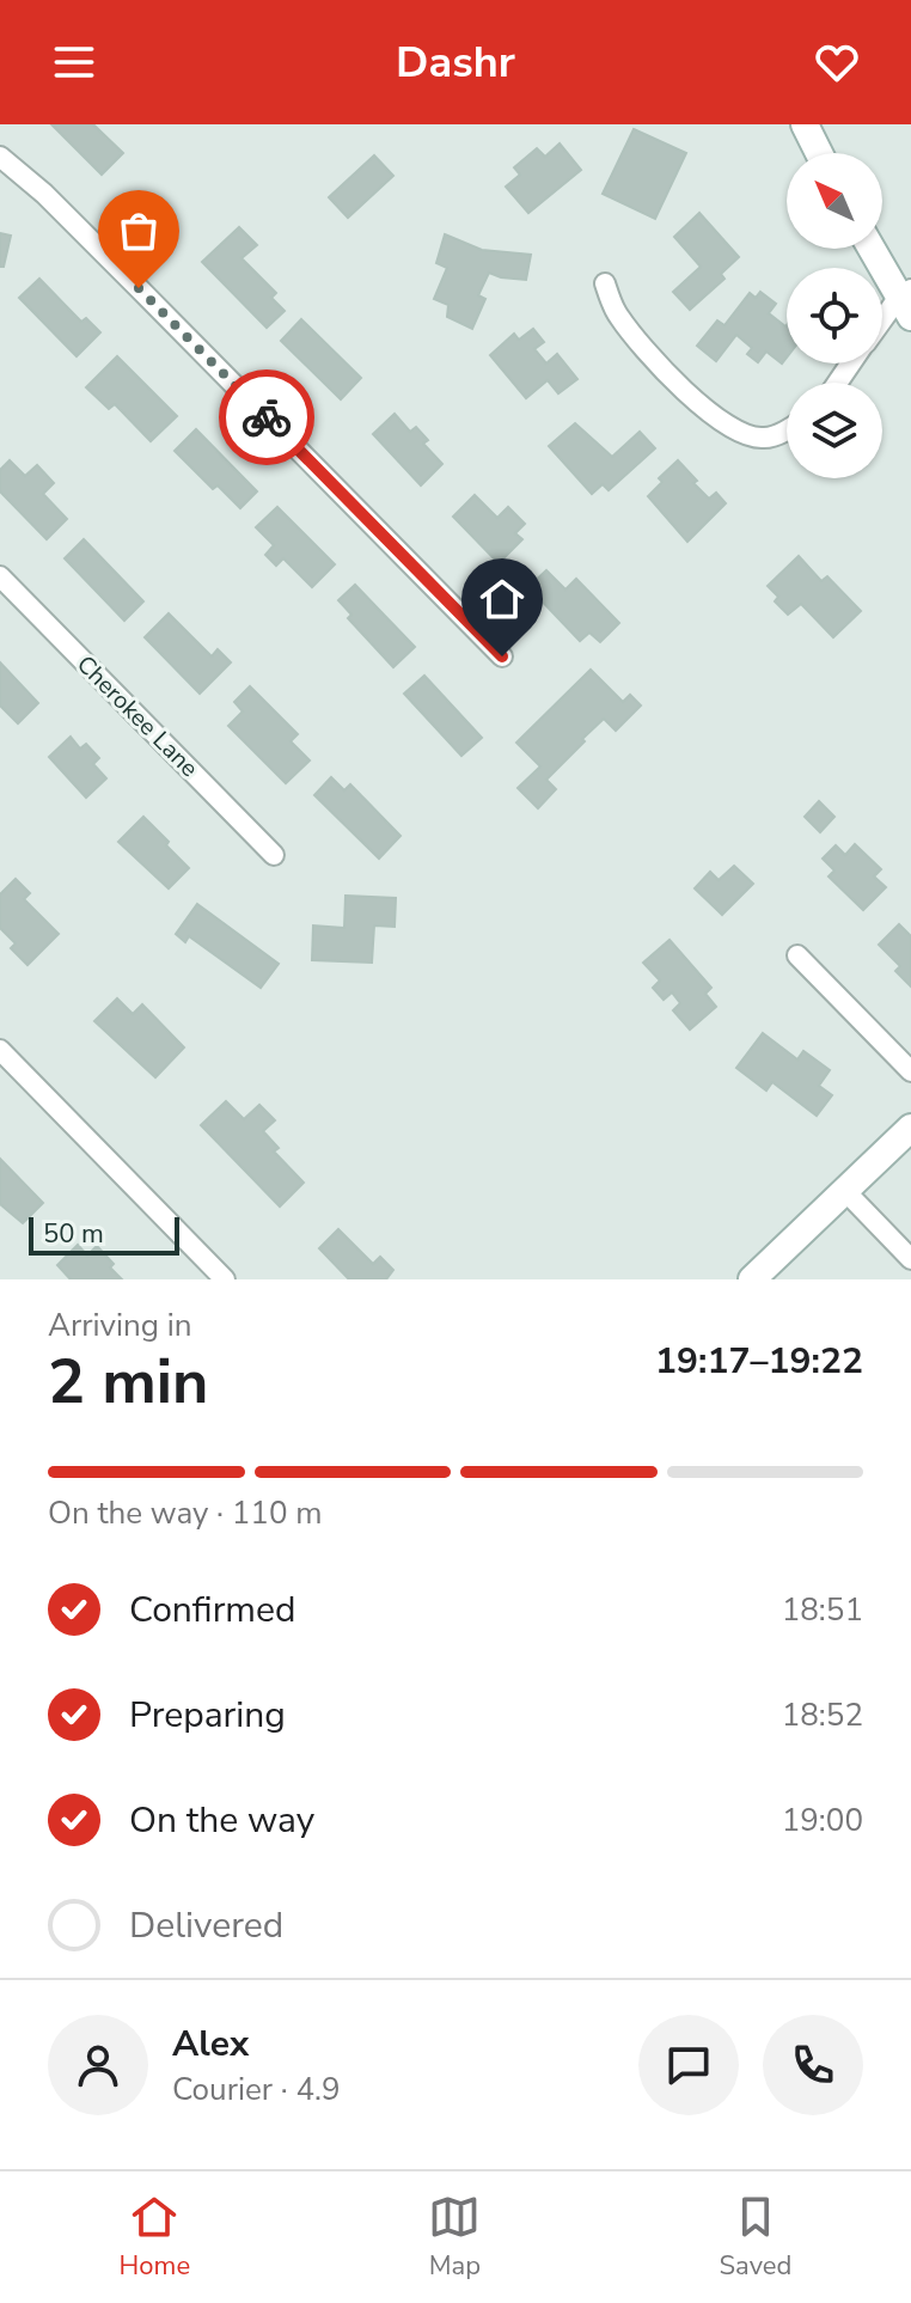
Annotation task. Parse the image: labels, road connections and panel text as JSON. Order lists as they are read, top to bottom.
{
  "streets": {
    "street": ["Cherokee Lane"]
  },
  "scale_bar": "50 m",
  "north": "top left",
  "page": {
    "header": "Dashr",
    "scale": "50 m",
    "heading": ["2 min", "Arriving in", "19:17–19:22"],
    "panel": ["Alex", "Courier · 4.9"],
    "bar": "On the way · 110 m",
    "list": [
      ["Confirmed", "18:51"],
      ["Preparing", "18:52"],
      ["On the way", "19:00"],
      "Delivered"
    ],
    "tabs": ["Home", "Map", "Saved"]
  }
}
